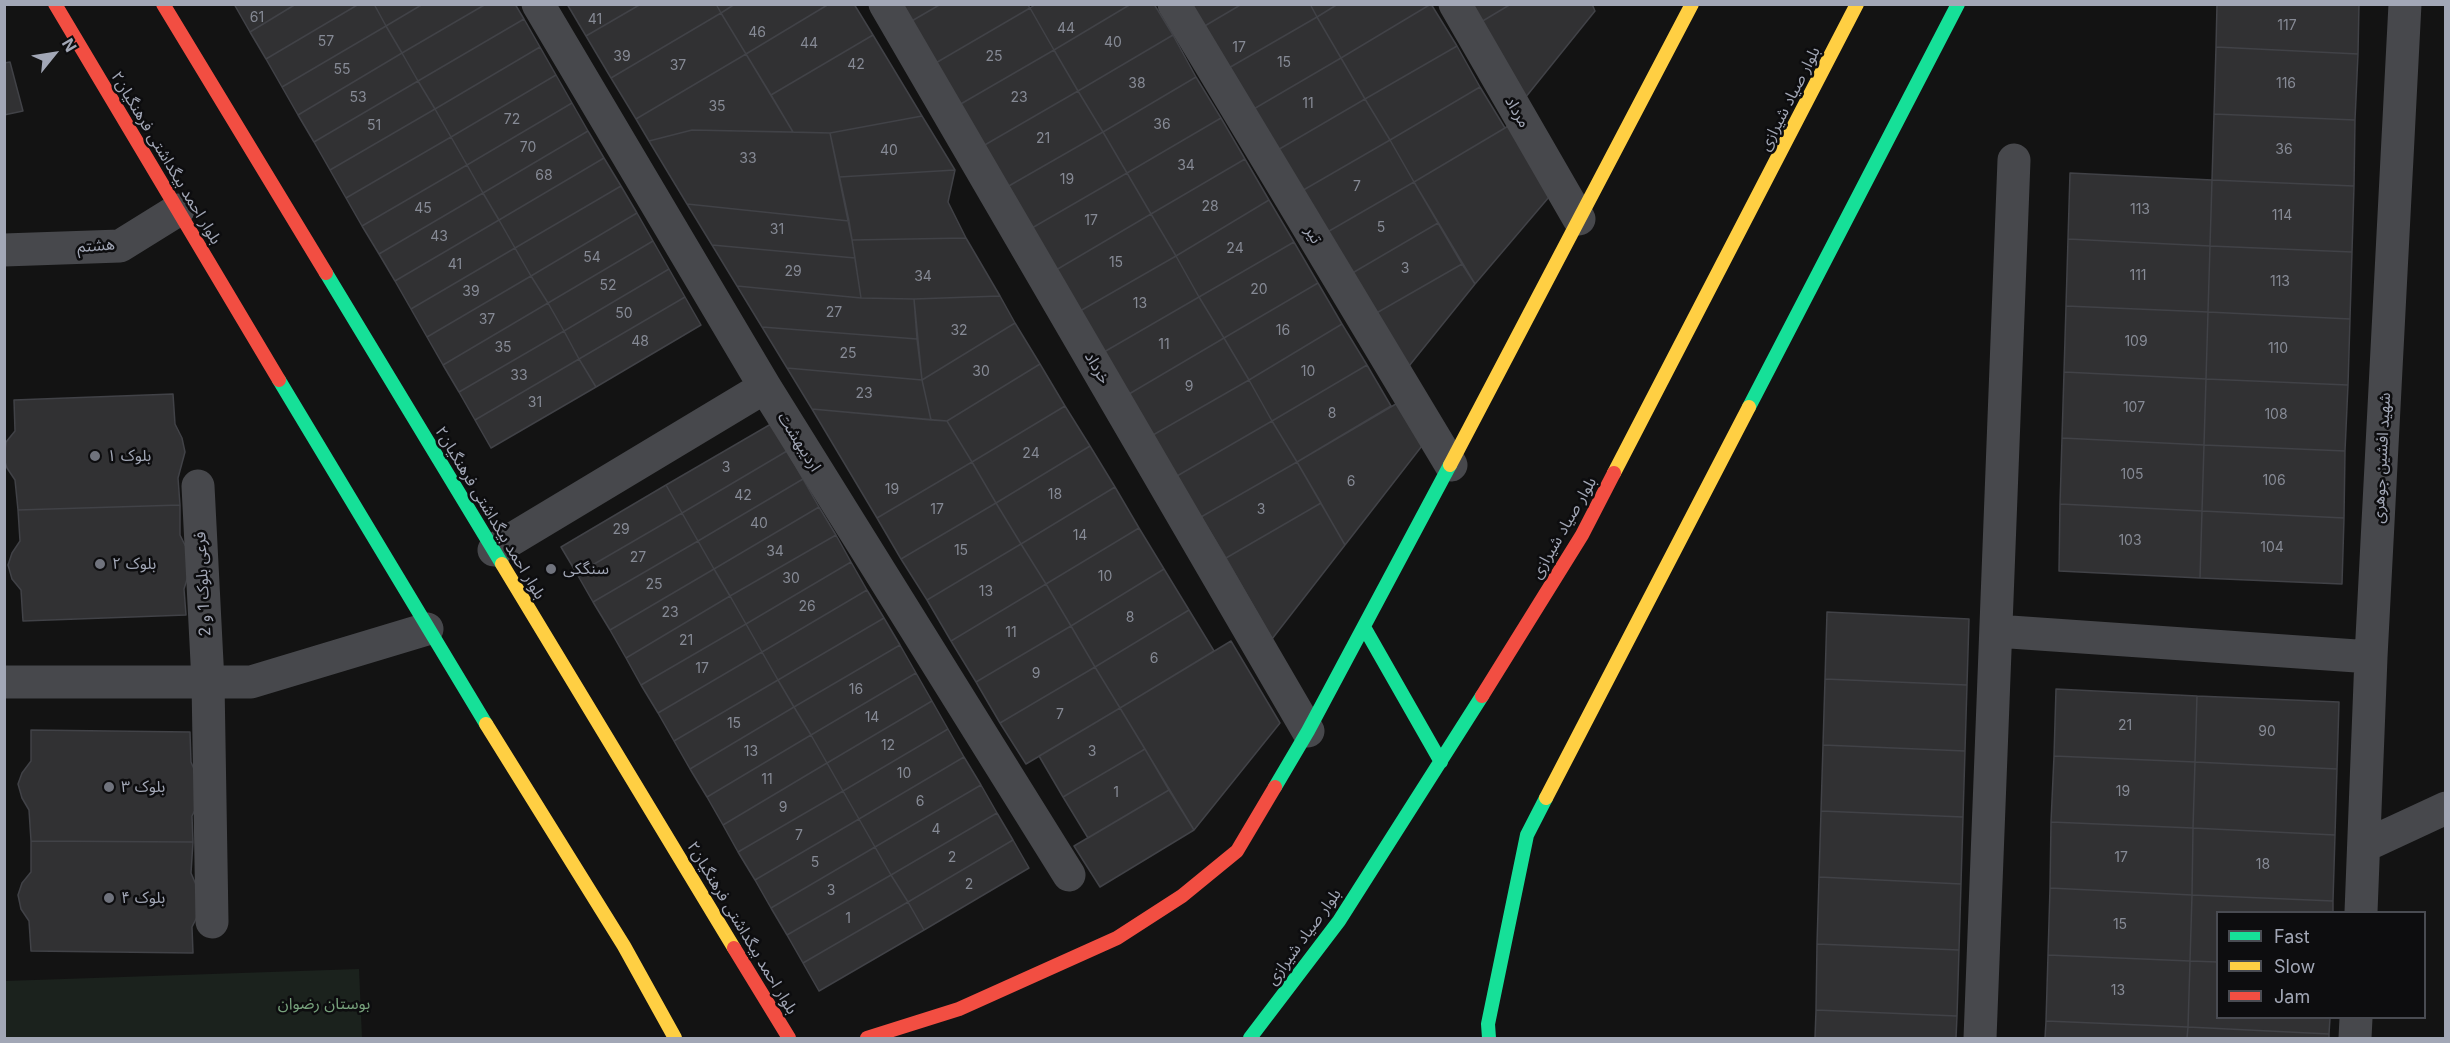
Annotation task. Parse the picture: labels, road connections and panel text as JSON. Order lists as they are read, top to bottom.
{
  "streets": {
    "main road": ["بلوار صیاد شیرازی", "بلوار احمد بیگداشتی فرهنگیان۲"],
    "street": [
      "مرداد",
      "تیر",
      "هشتم",
      "خرداد",
      "اردیبهشت",
      "شهید افشین جوهری",
      "فرعی بلوک 1 و 2"
    ]
  },
  "crossings": [
    ["بلوار احمد بیگداشتی فرهنگیان۲", "هشتم"]
  ],
  "parks": ["بوستان رضوان"],
  "places": [
    "بلوک ۱",
    "بلوک ۲",
    "سنگکی",
    "بلوک ۳",
    "بلوک ۴"
  ],
  "house_numbers": [
    "61",
    "41",
    "117",
    "44",
    "46",
    "57",
    "40",
    "44",
    "17",
    "39",
    "25",
    "15",
    "42",
    "37",
    "55",
    "38",
    "116",
    "53",
    "23",
    "11",
    "35",
    "72",
    "36",
    "51",
    "21",
    "70",
    "36",
    "40",
    "33",
    "34",
    "68",
    "19",
    "7",
    "28",
    "45",
    "113",
    "114",
    "17",
    "5",
    "31",
    "43",
    "24",
    "54",
    "15",
    "41",
    "3",
    "29",
    "111",
    "34",
    "113",
    "52",
    "20",
    "39",
    "13",
    "27",
    "50",
    "37",
    "32",
    "16",
    "48",
    "109",
    "11",
    "35",
    "110",
    "25",
    "30",
    "10",
    "33",
    "9",
    "23",
    "31",
    "107",
    "8",
    "108",
    "24",
    "3",
    "105",
    "106",
    "6",
    "19",
    "18",
    "42",
    "17",
    "3",
    "40",
    "29",
    "14",
    "103",
    "104",
    "15",
    "34",
    "27",
    "10",
    "30",
    "25",
    "13",
    "26",
    "23",
    "8",
    "11",
    "21",
    "6",
    "17",
    "9",
    "16",
    "7",
    "14",
    "15",
    "21",
    "90",
    "12",
    "13",
    "3",
    "10",
    "11",
    "19",
    "1",
    "6",
    "9",
    "4",
    "7",
    "2",
    "17",
    "5",
    "18",
    "2",
    "3",
    "1",
    "15",
    "13"
  ],
  "legend": ["Fast", "Slow", "Jam"],
  "north": "top right"
}
